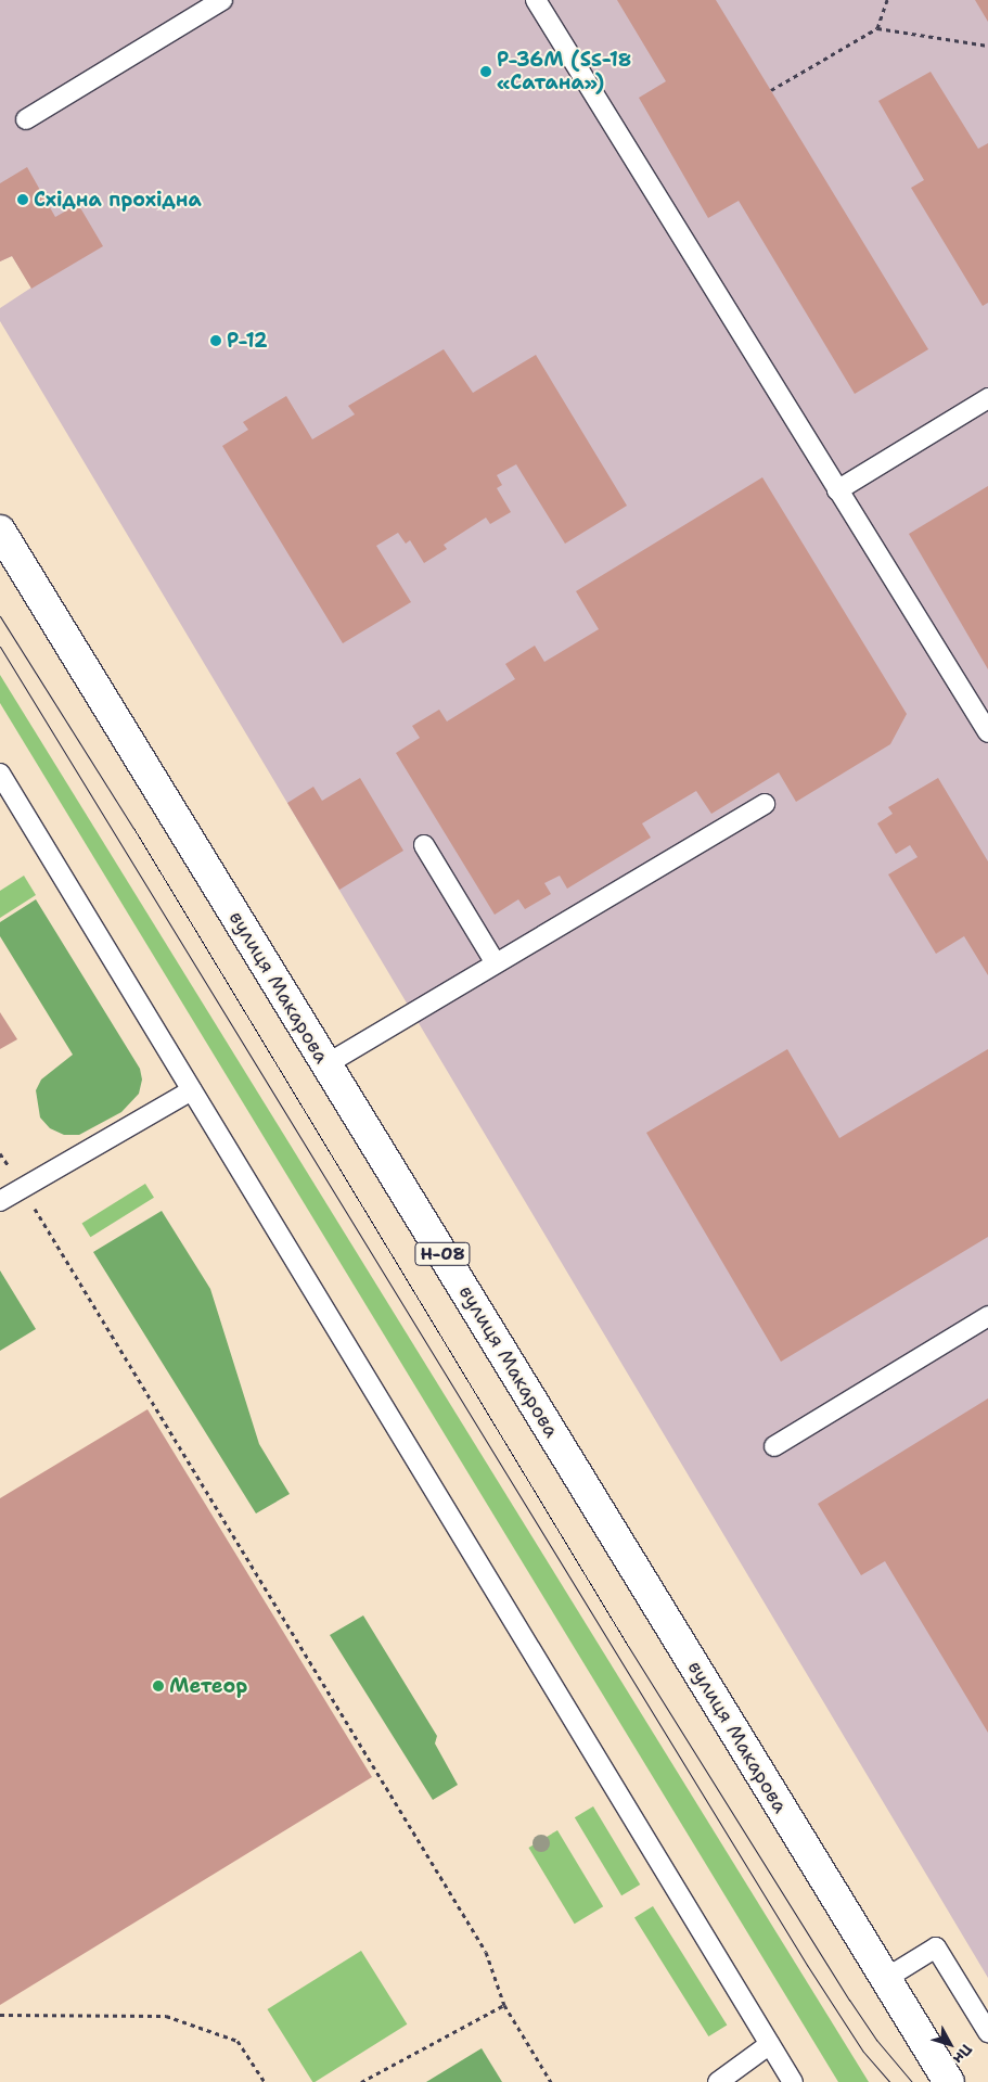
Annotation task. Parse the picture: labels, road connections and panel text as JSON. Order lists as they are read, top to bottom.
{
  "streets": {
    "main road": ["вулиця Макарова", "Н-08"]
  },
  "places": [
    "Р-36М (SS-18 «Сатана»)",
    "Східна прохідна",
    "Р-12",
    "Метеор"
  ],
  "north": "bottom right"
}
